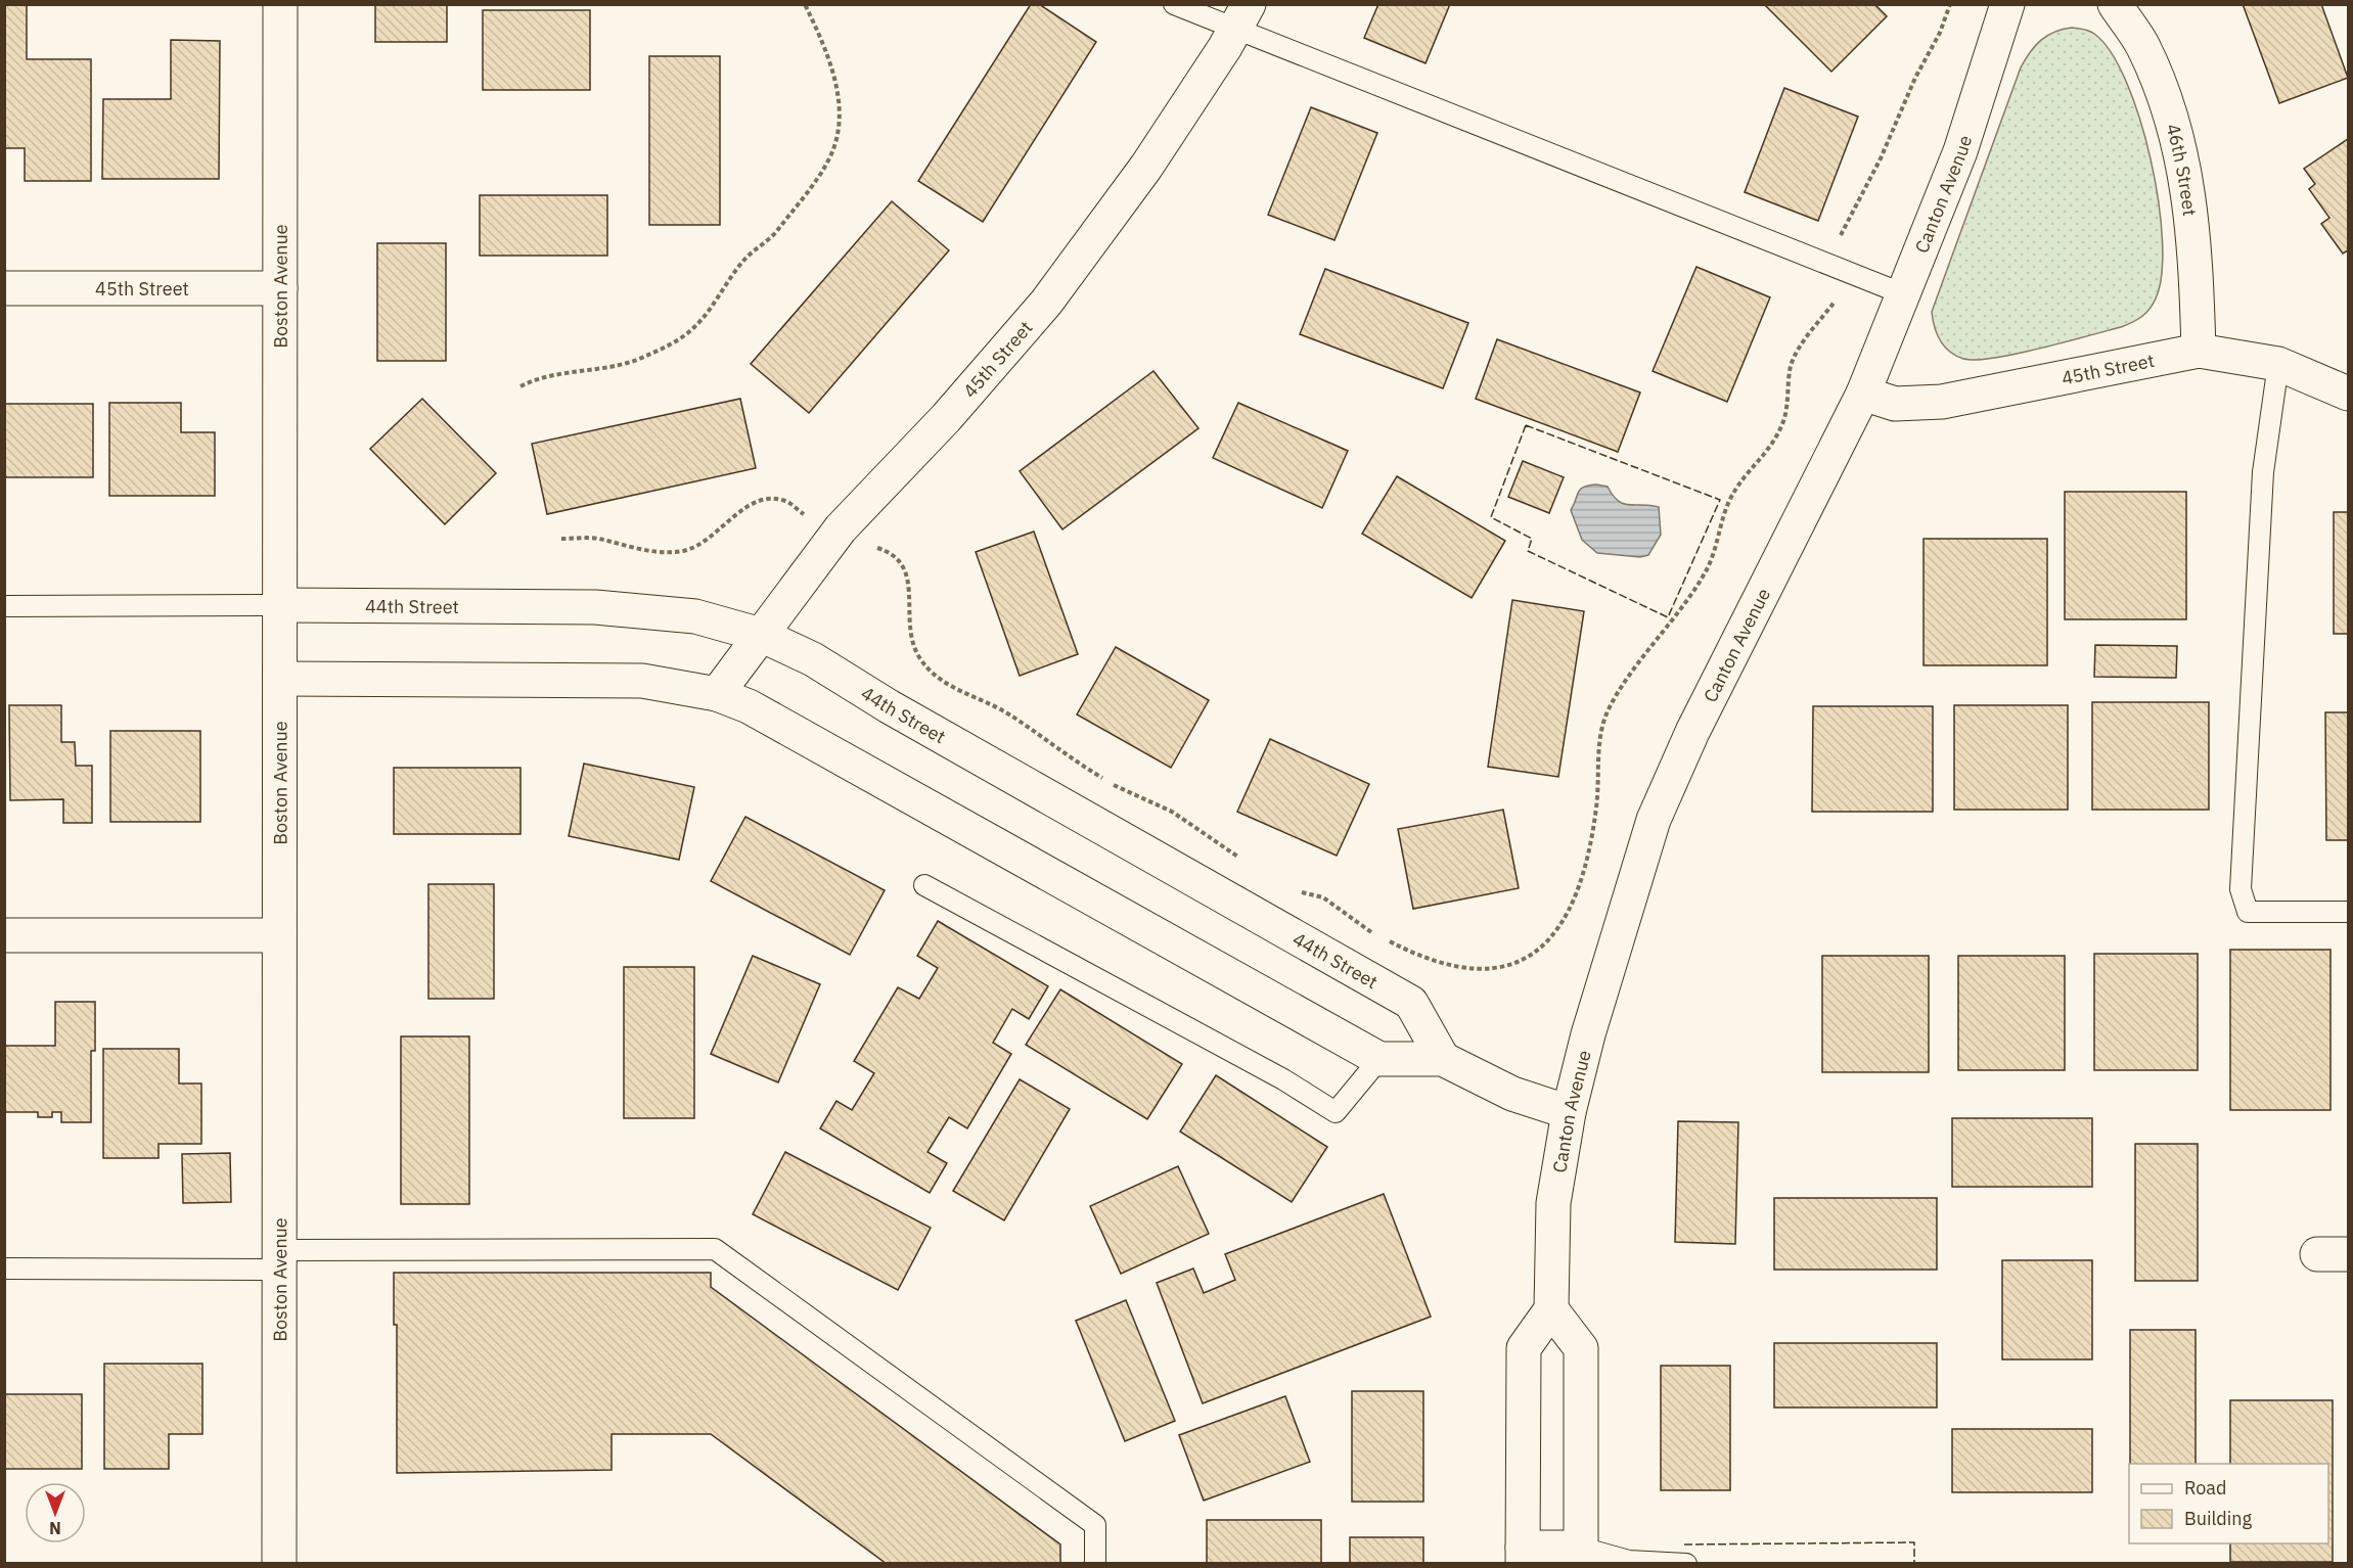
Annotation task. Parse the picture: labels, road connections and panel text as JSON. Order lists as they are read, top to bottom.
{
  "streets": {
    "street": [
      "46th Street",
      "Canton Avenue",
      "Boston Avenue",
      "45th Street",
      "44th Street"
    ]
  },
  "crossings": [
    ["46th Street", "45th Street"],
    ["Canton Avenue", "45th Street"],
    ["Boston Avenue", "45th Street"],
    ["Boston Avenue", "44th Street"],
    ["45th Street", "44th Street"]
  ],
  "legend": ["Road", "Building"],
  "north": "bottom"
}
